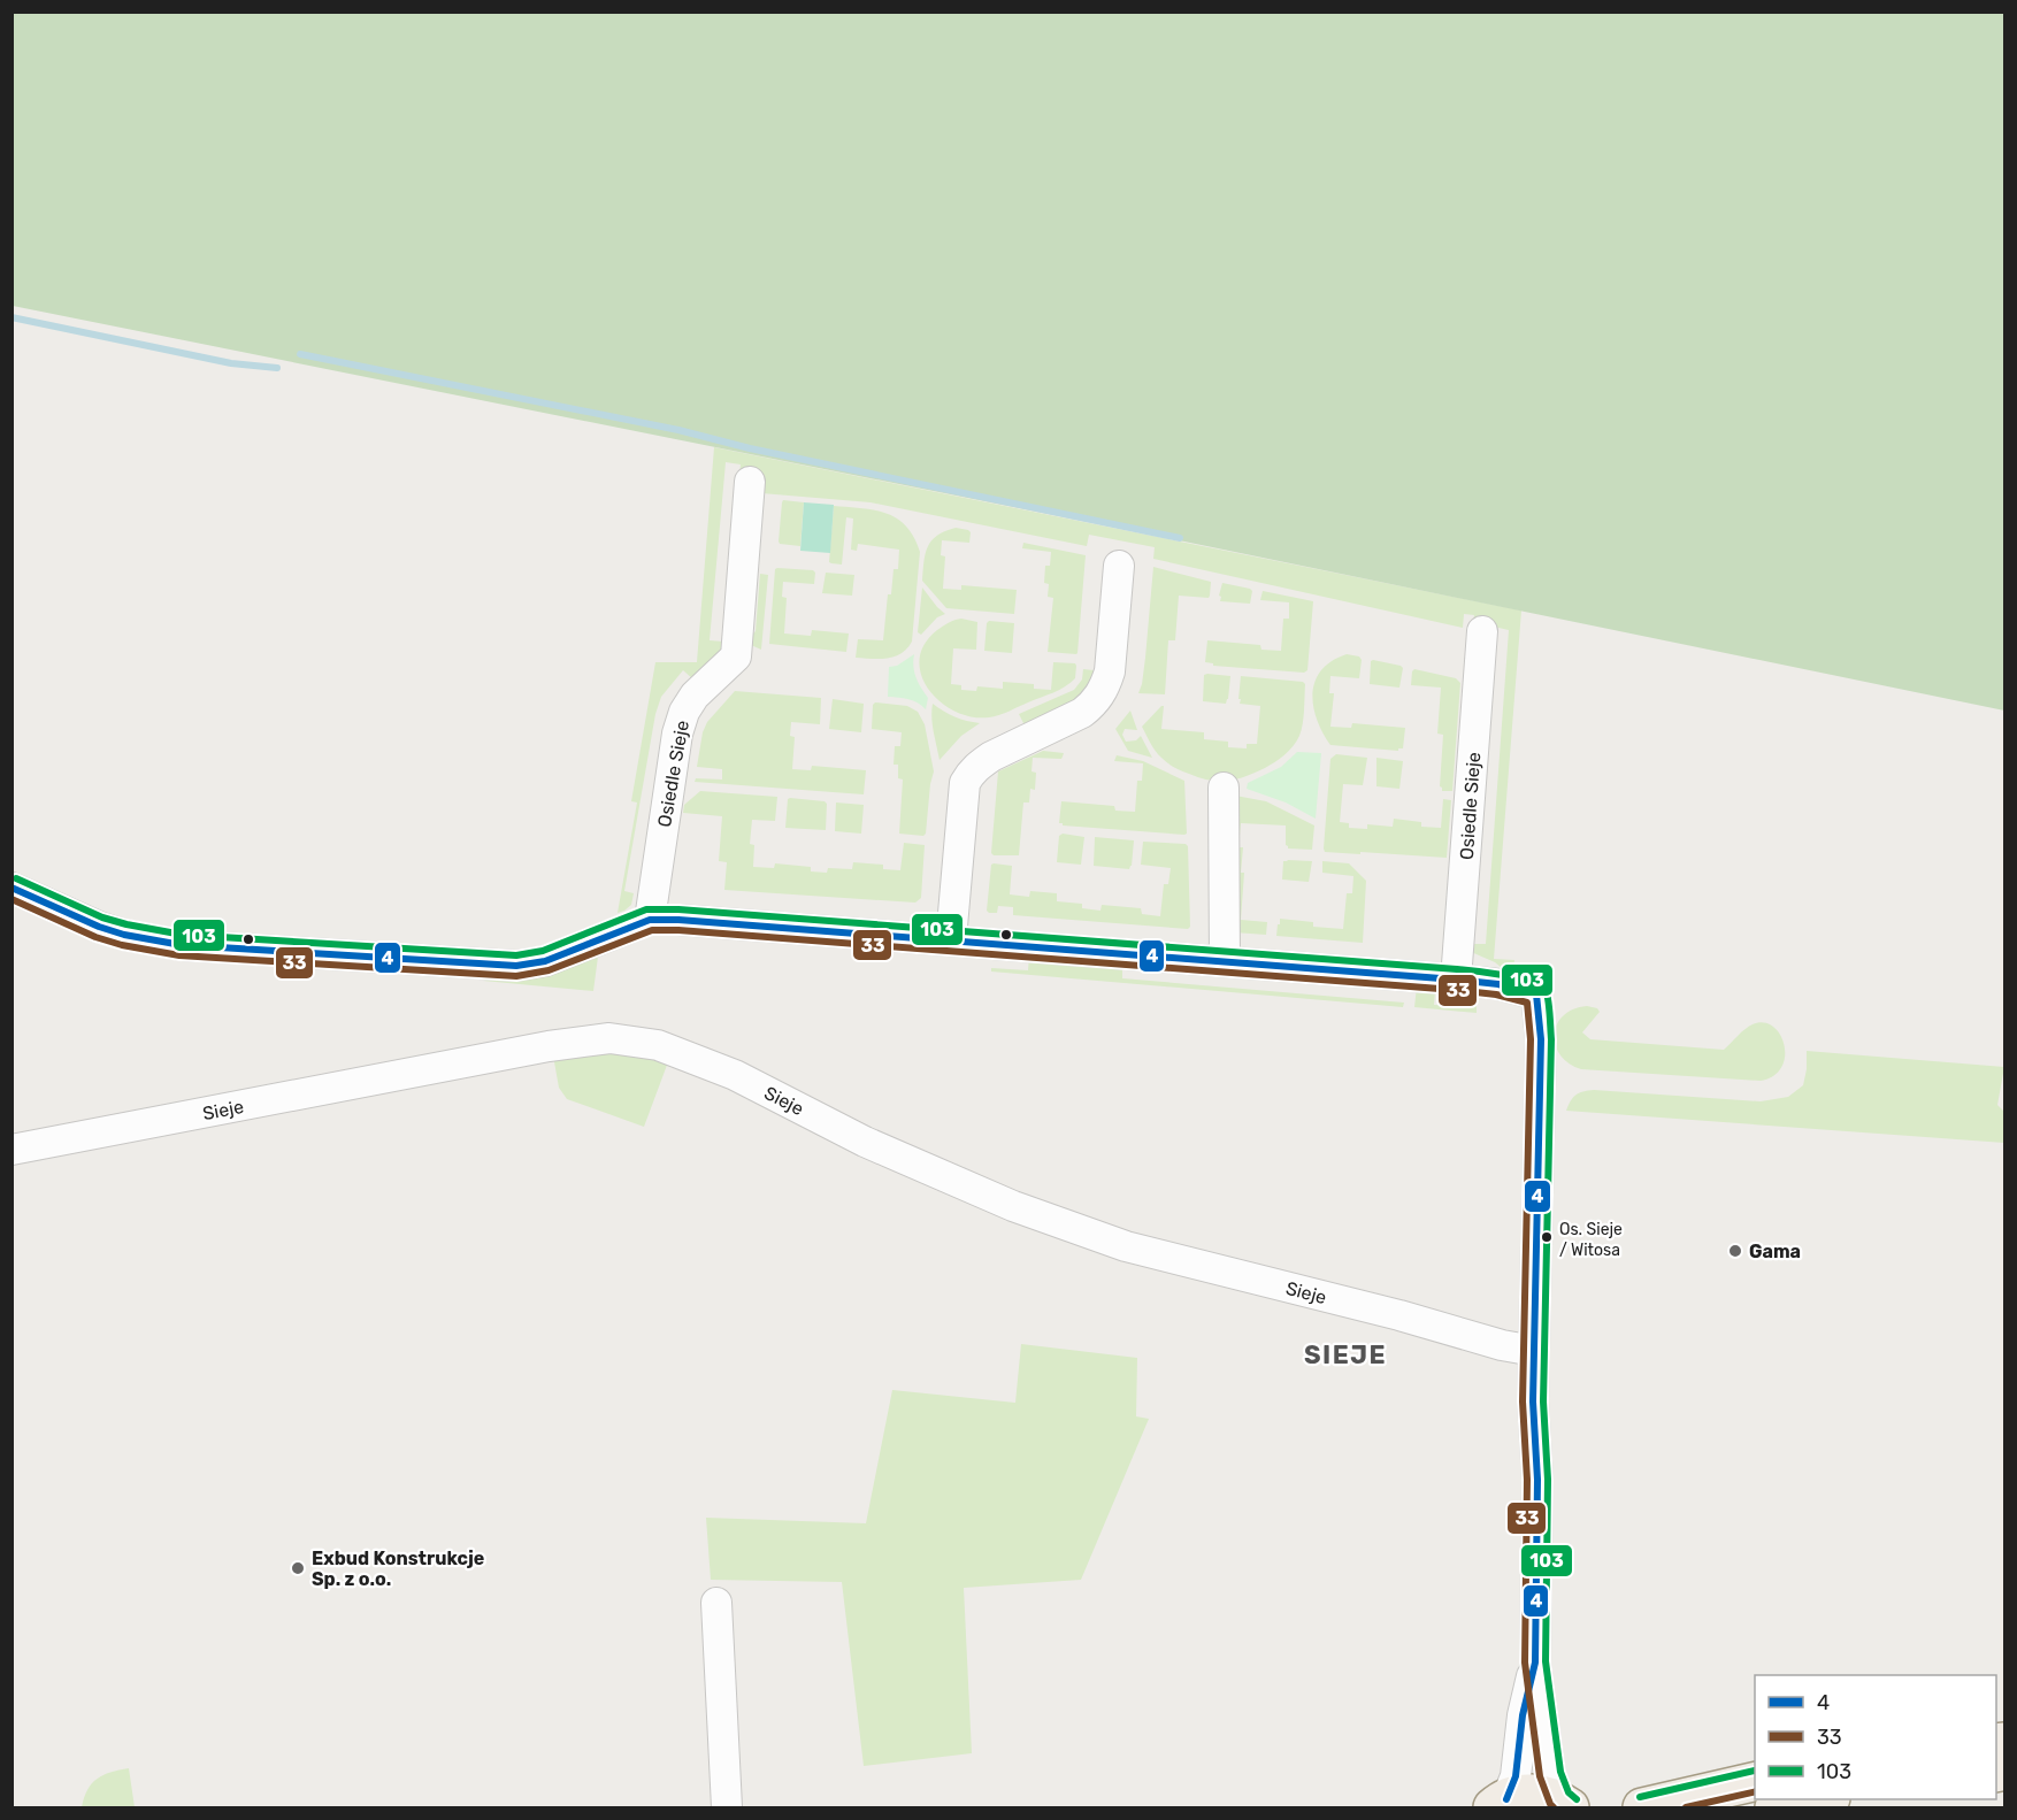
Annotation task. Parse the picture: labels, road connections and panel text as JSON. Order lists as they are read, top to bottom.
{
  "streets": {
    "street": ["Osiedle Sieje", "Sieje"]
  },
  "districts": ["SIEJE"],
  "places": ["Os. Sieje / Witosa", "Gama", "Exbud Konstrukcje Sp. z o.o."],
  "lines": ["transit line 103", "transit line 4", "transit line 33"],
  "legend": ["4", "33", "103"]
}
